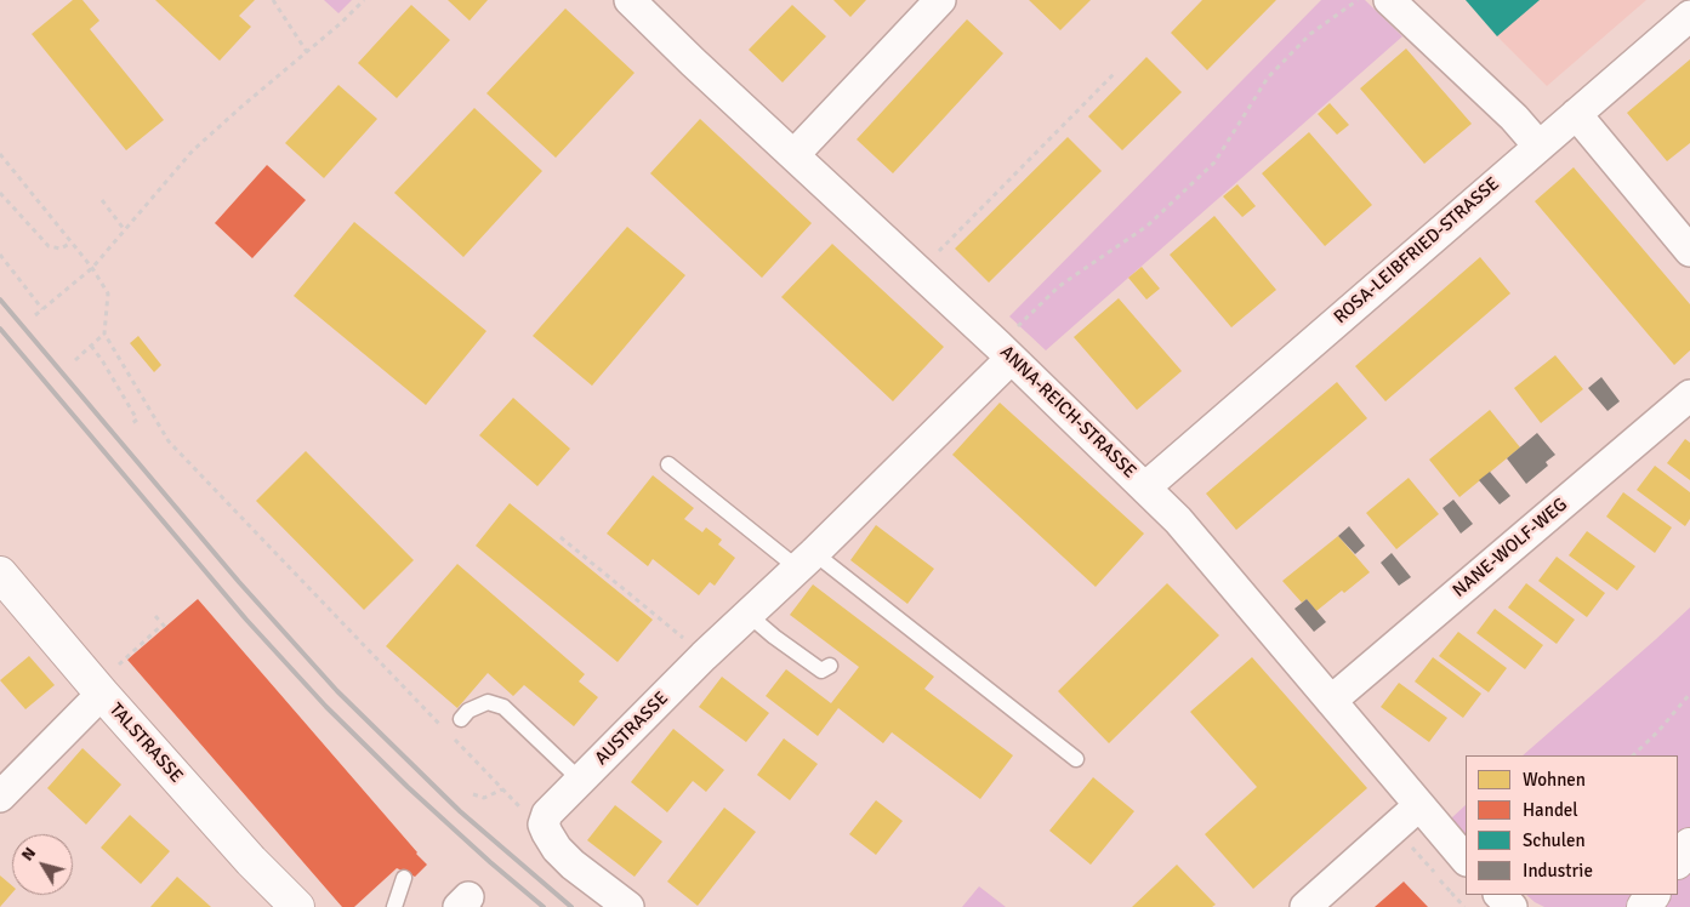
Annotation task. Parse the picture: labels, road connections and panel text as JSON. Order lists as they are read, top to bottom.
{
  "streets": {
    "street": [
      "ROSA-LEIBFRIED-STRASSE",
      "ANNA-REICH-STRASSE",
      "NANE-WOLF-WEG",
      "AUSTRASSE",
      "TALSTRASSE"
    ]
  },
  "crossings": [
    ["ROSA-LEIBFRIED-STRASSE", "ANNA-REICH-STRASSE"],
    ["ANNA-REICH-STRASSE", "NANE-WOLF-WEG"],
    ["ANNA-REICH-STRASSE", "AUSTRASSE"]
  ],
  "legend": [
    "Wohnen",
    "Handel",
    "Schulen",
    "Industrie"
  ],
  "north": "top left"
}
